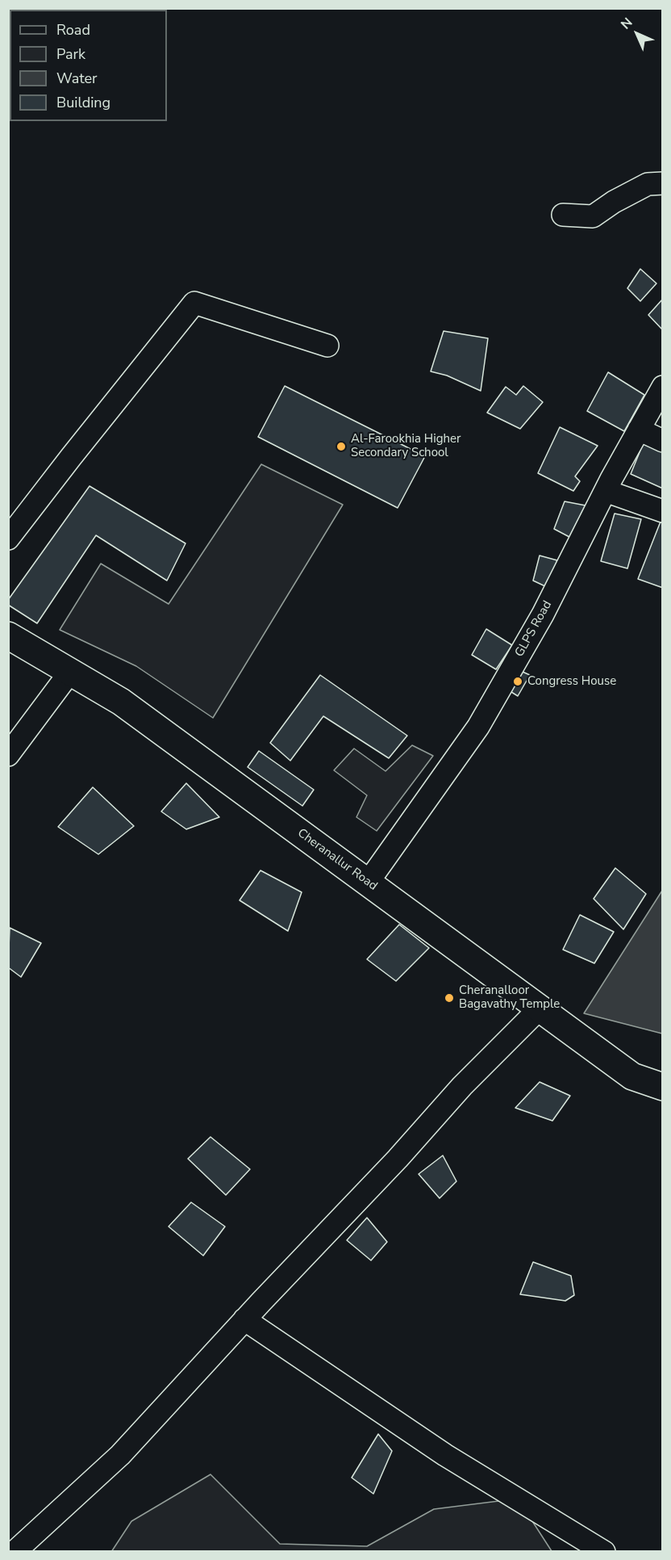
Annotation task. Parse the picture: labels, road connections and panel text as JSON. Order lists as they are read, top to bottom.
{
  "streets": {
    "main road": ["Cheranallur Road"],
    "street": ["GLPS Road"]
  },
  "crossings": [
    ["GLPS Road", "Cheranallur Road"]
  ],
  "places": ["Al-Farookhia Higher Secondary School", "Congress House", "Cheranalloor Bagavathy Temple"],
  "legend": [
    "Road",
    "Park",
    "Water",
    "Building"
  ],
  "north": "top left"
}
